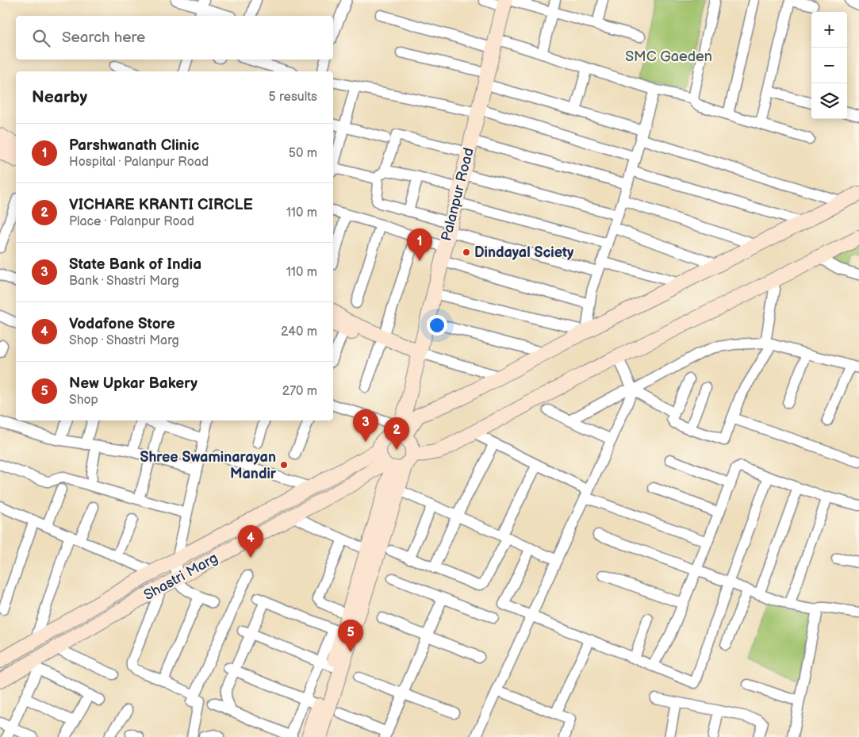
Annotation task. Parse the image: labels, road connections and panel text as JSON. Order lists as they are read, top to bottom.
{
  "streets": {
    "street": ["Palanpur Road", "Shastri Marg"]
  },
  "crossings": [
    ["Palanpur Road", "Shastri Marg"]
  ],
  "parks": ["SMC Gaeden"],
  "places": ["Dindayal Sciety", "Shree Swaminarayan Mandir"],
  "page": {
    "map_buttons": ["+", "−"],
    "search": "Search here",
    "heading": ["Nearby", "5 results"],
    "list": [
      {
        "mark": "1",
        "name": "Parshwanath Clinic",
        "note": "Hospital · Palanpur Road",
        "value": "50 m"
      },
      {
        "mark": "2",
        "name": "VICHARE KRANTI CIRCLE",
        "note": "Place · Palanpur Road",
        "value": "110 m"
      },
      {
        "mark": "3",
        "name": "State Bank of India",
        "note": "Bank · Shastri Marg",
        "value": "110 m"
      },
      {
        "mark": "4",
        "name": "Vodafone Store",
        "note": "Shop · Shastri Marg",
        "value": "240 m"
      },
      {
        "mark": "5",
        "name": "New Upkar Bakery",
        "note": "Shop",
        "value": "270 m"
      }
    ],
    "pins": [
      "1",
      "3",
      "2",
      "4",
      "5"
    ]
  }
}
